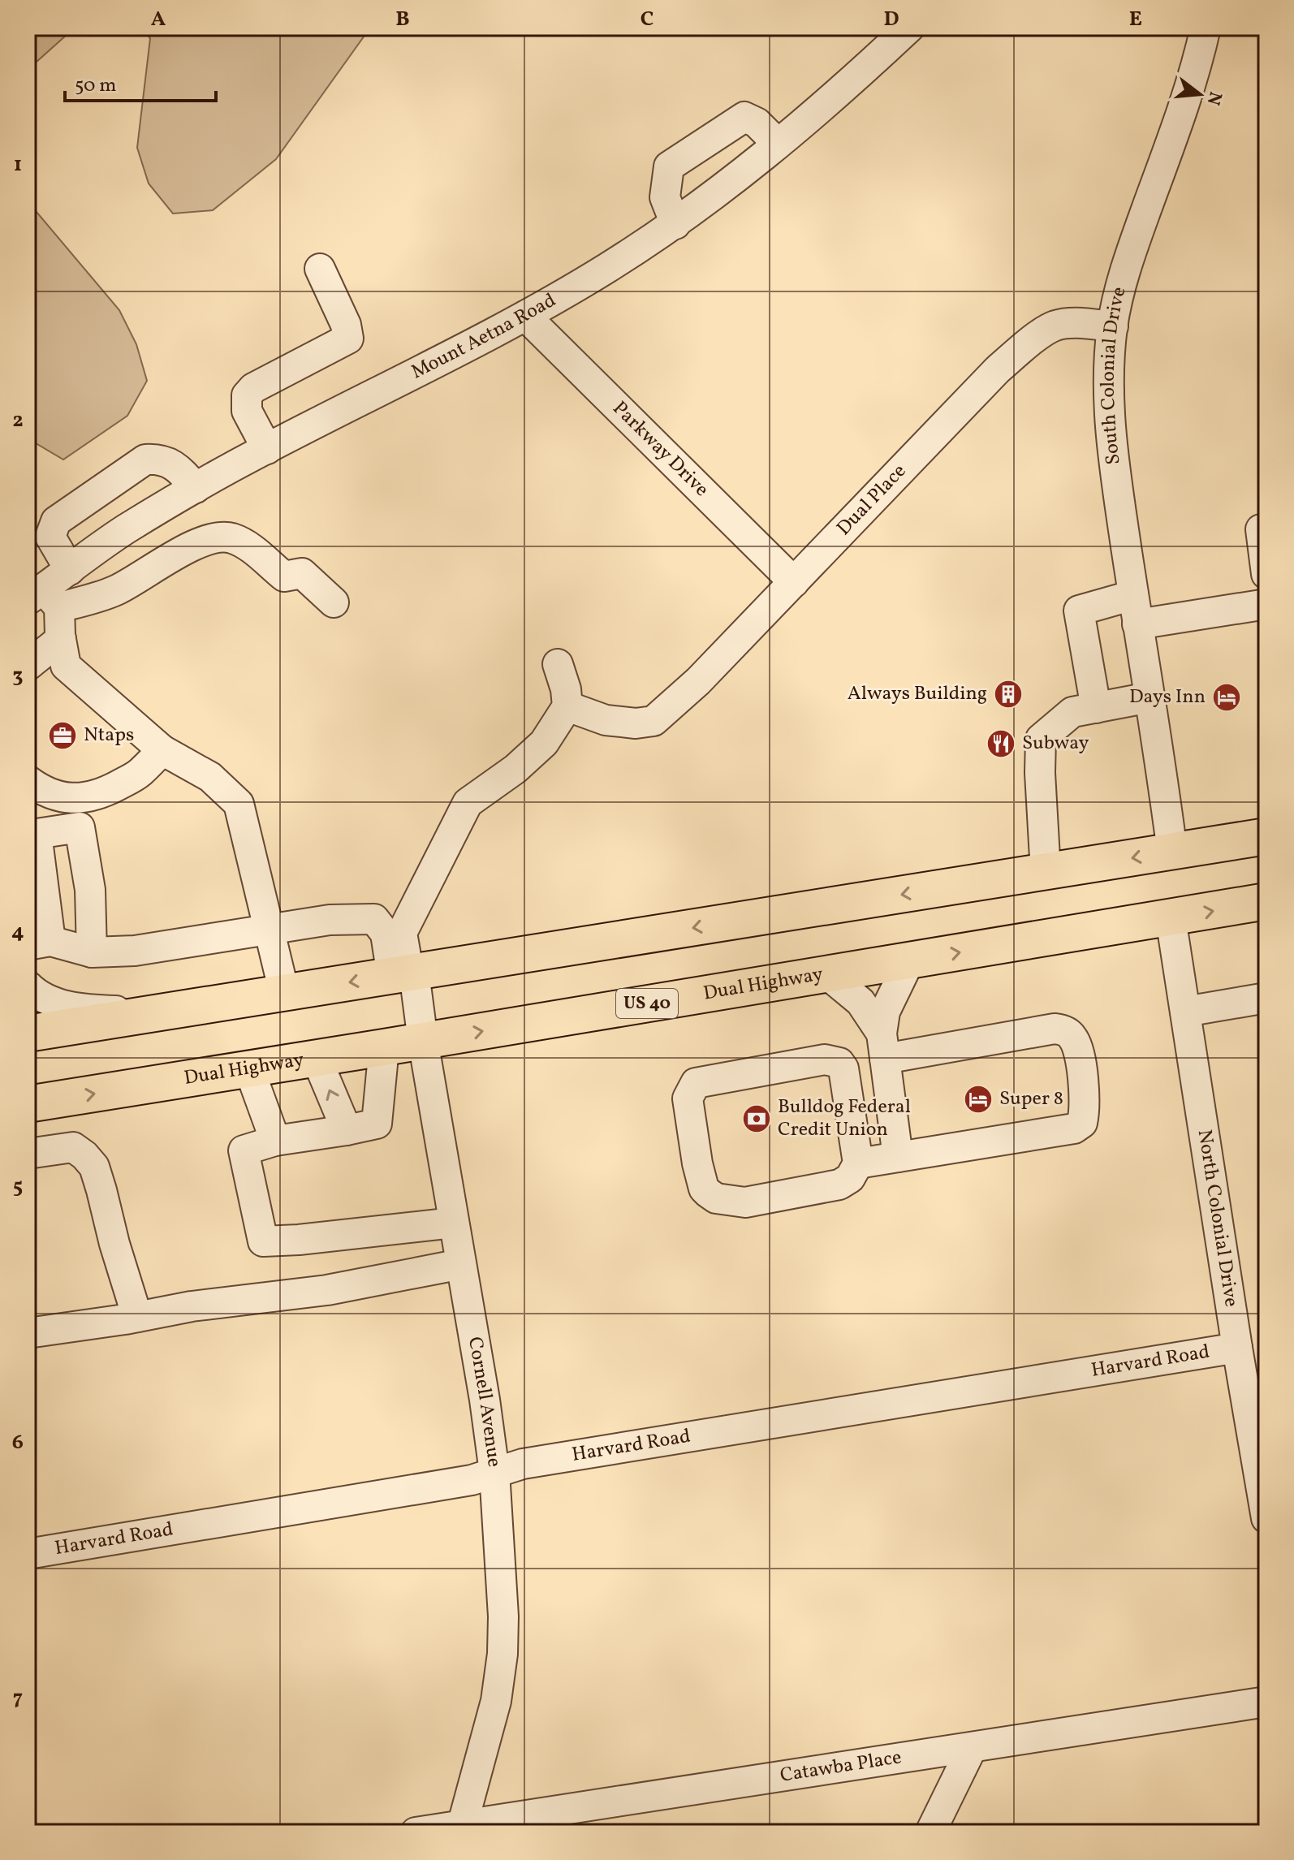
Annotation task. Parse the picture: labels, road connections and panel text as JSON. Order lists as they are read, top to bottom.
{
  "streets": {
    "main road": ["Dual Highway", "US 40"],
    "street": [
      "Mount Aetna Road",
      "South Colonial Drive",
      "Parkway Drive",
      "Dual Place",
      "North Colonial Drive",
      "Harvard Road",
      "Cornell Avenue",
      "Catawba Place"
    ]
  },
  "crossings": [
    ["Mount Aetna Road", "Parkway Drive"],
    ["South Colonial Drive", "Dual Place"],
    ["Parkway Drive", "Dual Place"],
    ["Dual Highway", "North Colonial Drive"],
    ["Dual Highway", "Cornell Avenue"],
    ["North Colonial Drive", "Harvard Road"],
    ["Harvard Road", "Cornell Avenue"],
    ["Cornell Avenue", "Catawba Place"]
  ],
  "places": {
    "building": ["Always Building"],
    "hotel": ["Days Inn", "Super 8"],
    "office": ["Ntaps"],
    "restaurant": ["Subway"],
    "bank": ["Bulldog Federal Credit Union"]
  },
  "scale_bar": "50 m",
  "north": "right",
  "grid": {
    "columns": [
      "A",
      "B",
      "C",
      "D",
      "E"
    ],
    "rows": [
      "1",
      "2",
      "3",
      "4",
      "5",
      "6",
      "7"
    ]
  }
}
